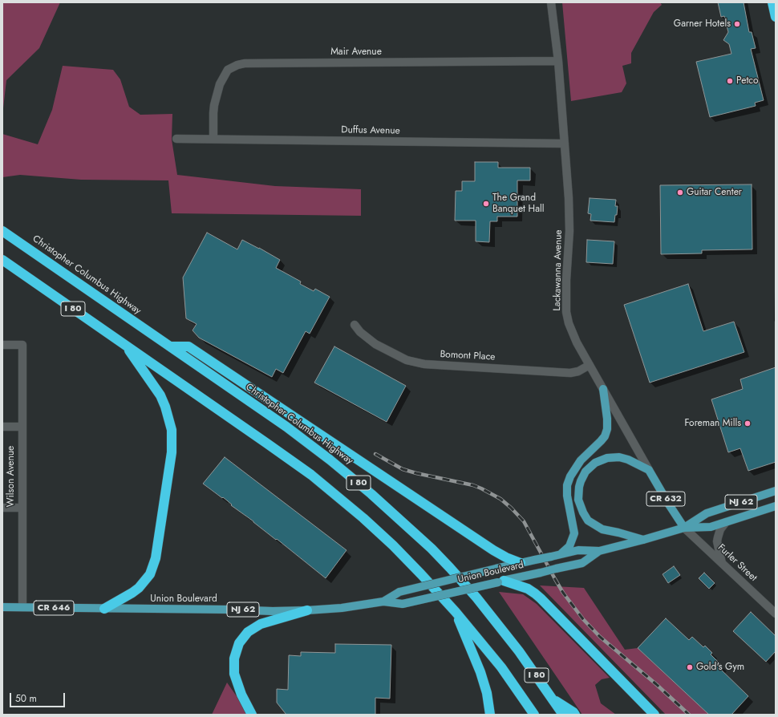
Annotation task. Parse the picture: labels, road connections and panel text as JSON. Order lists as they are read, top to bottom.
{
  "streets": {
    "highway": ["Christopher Columbus Highway", "I 80"],
    "main road": [
      "Lackawanna Avenue",
      "CR 632",
      "NJ 62",
      "Union Boulevard",
      "CR 646"
    ],
    "street": [
      "Mair Avenue",
      "Duffus Avenue",
      "Bomont Place",
      "Wilson Avenue",
      "Furler Street"
    ]
  },
  "crossings": [
    ["Mair Avenue", "Duffus Avenue"],
    ["Mair Avenue", "Lackawanna Avenue"],
    ["Duffus Avenue", "Lackawanna Avenue"],
    ["Lackawanna Avenue", "Bomont Place"],
    ["Lackawanna Avenue", "Furler Street"],
    ["Lackawanna Avenue", "Union Boulevard"],
    ["Wilson Avenue", "Union Boulevard"],
    ["Furler Street", "Union Boulevard"]
  ],
  "places": [
    "Garner Hotels",
    "Petco",
    "Guitar Center",
    "The Grand Banquet Hall",
    "Foreman Mills",
    "Gold's Gym"
  ],
  "scale_bar": "50 m"
}
